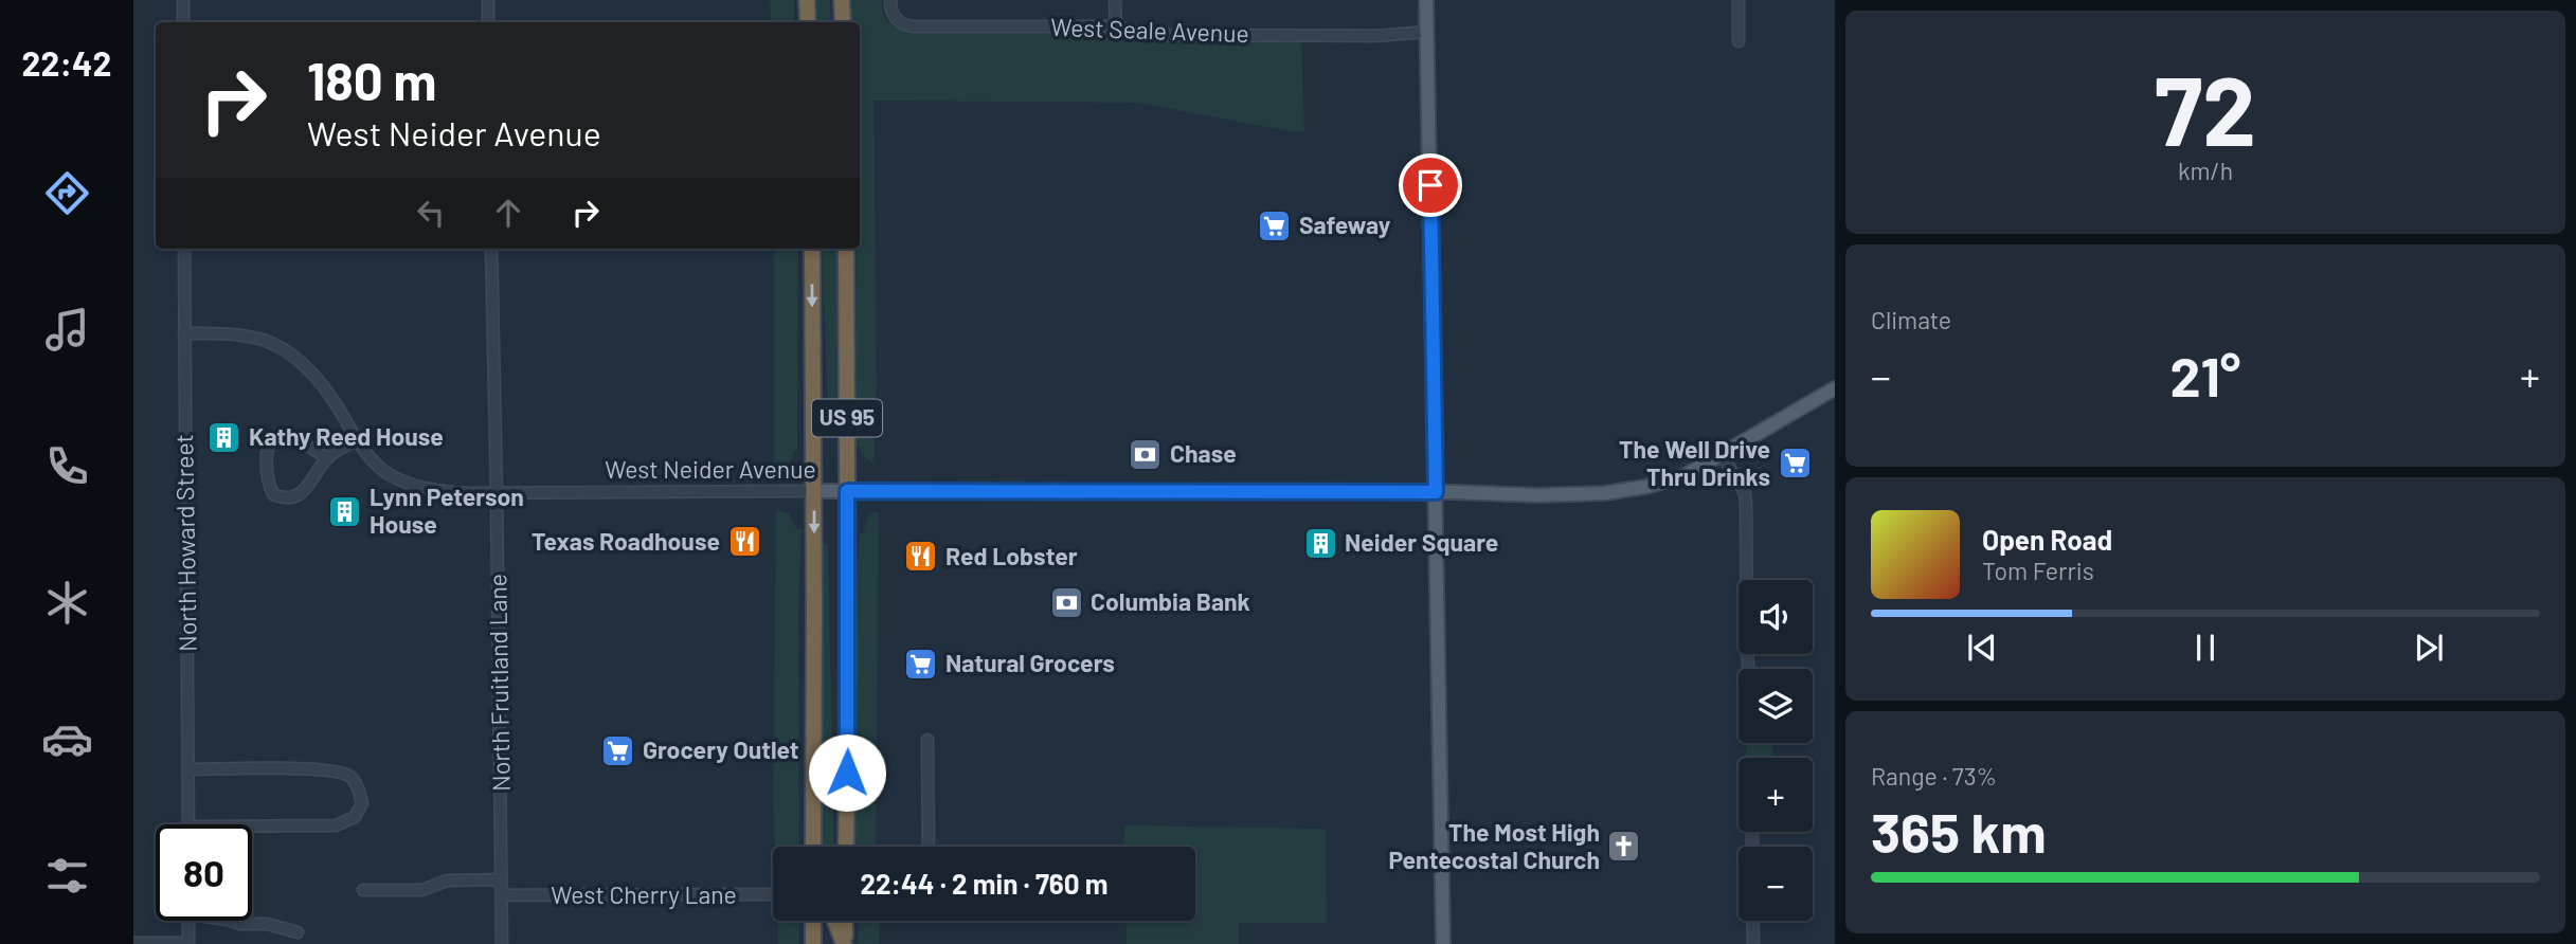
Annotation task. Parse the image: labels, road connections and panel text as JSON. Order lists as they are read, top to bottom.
{
  "streets": {
    "highway": ["US 95"],
    "main road": ["West Neider Avenue"],
    "street": [
      "West Seale Avenue",
      "North Howard Street",
      "North Fruitland Lane",
      "West Cherry Lane"
    ]
  },
  "crossings": [
    ["US 95", "West Neider Avenue"],
    ["West Neider Avenue", "North Howard Street"],
    ["West Neider Avenue", "North Fruitland Lane"],
    ["North Fruitland Lane", "West Cherry Lane"]
  ],
  "places": {
    "supermarket": [
      "Safeway",
      "The Well Drive Thru Drinks",
      "Natural Grocers",
      "Grocery Outlet"
    ],
    "building": ["Kathy Reed House", "Lynn Peterson House", "Neider Square"],
    "bank": ["Chase", "Columbia Bank"],
    "restaurant": ["Texas Roadhouse", "Red Lobster"],
    "church": ["The Most High Pentecostal Church"]
  },
  "page": {
    "tabs": "22:42",
    "tile": [
      ["72", "km/h"],
      "Climate",
      ["Range · 73%", "365 km"]
    ],
    "turn": ["180 m", "West Neider Avenue"],
    "heat": ["−", "21°", "+"],
    "song": ["Open Road", "Tom Ferris"],
    "map_buttons": ["+", "−"],
    "limit": "80",
    "trip": "22:44 · 2 min · 760 m"
  }
}
